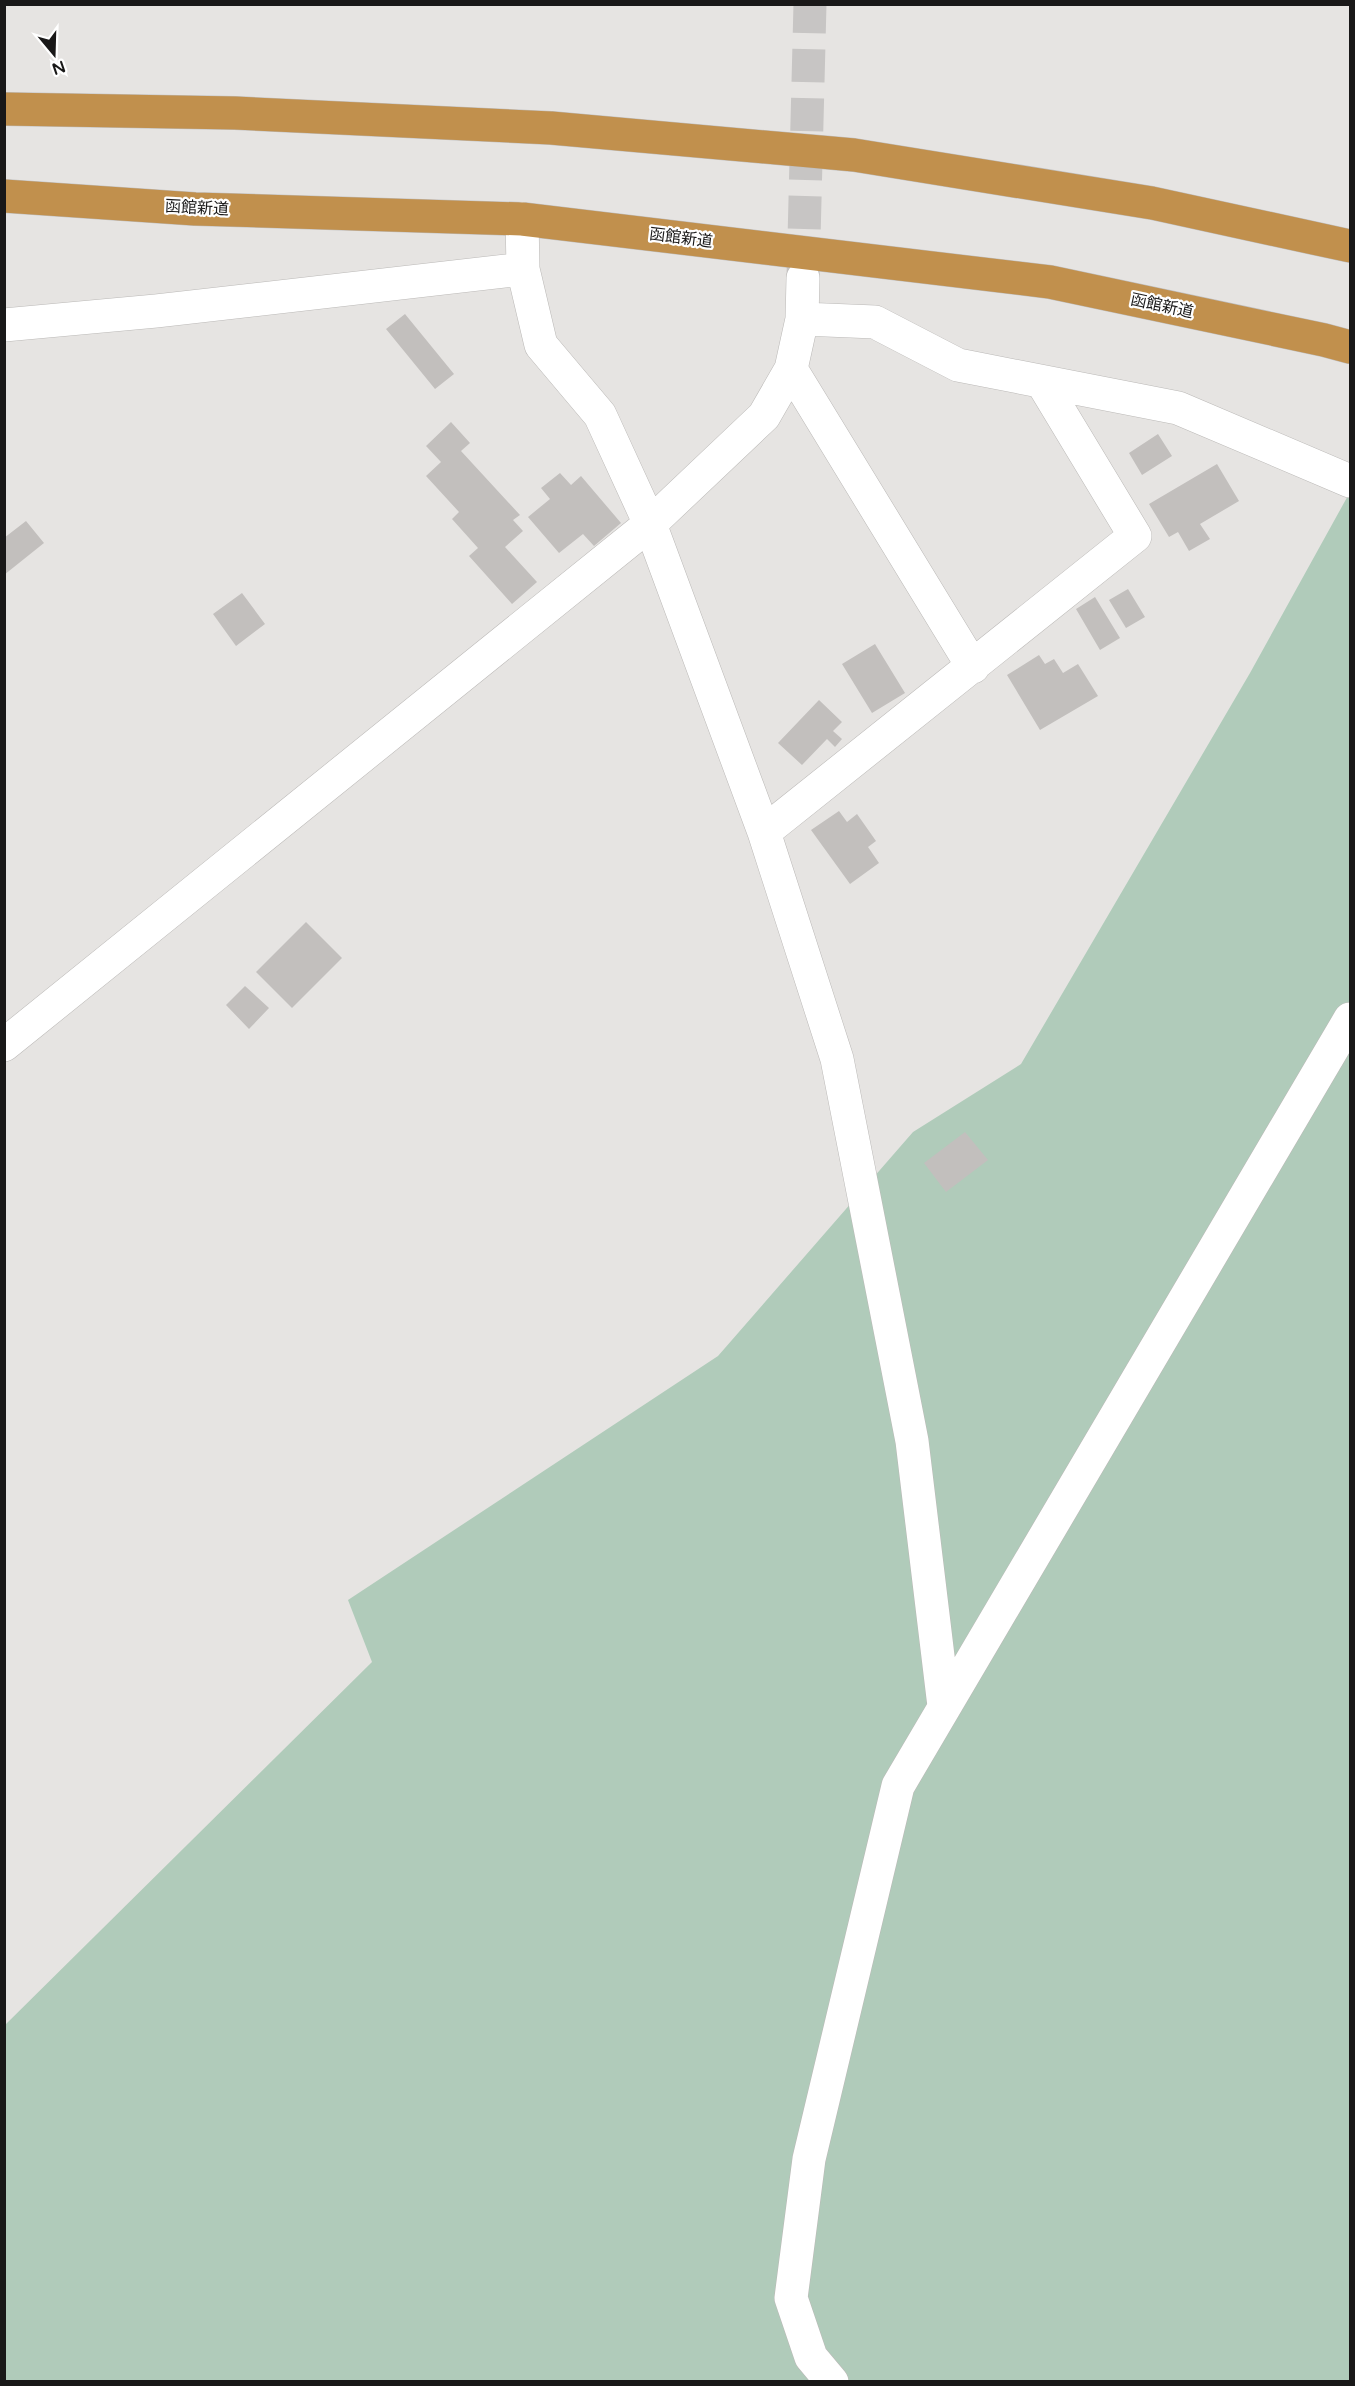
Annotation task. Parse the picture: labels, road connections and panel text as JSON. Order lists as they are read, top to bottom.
{
  "streets": {
    "highway": ["函館新道"]
  },
  "north": "bottom"
}
